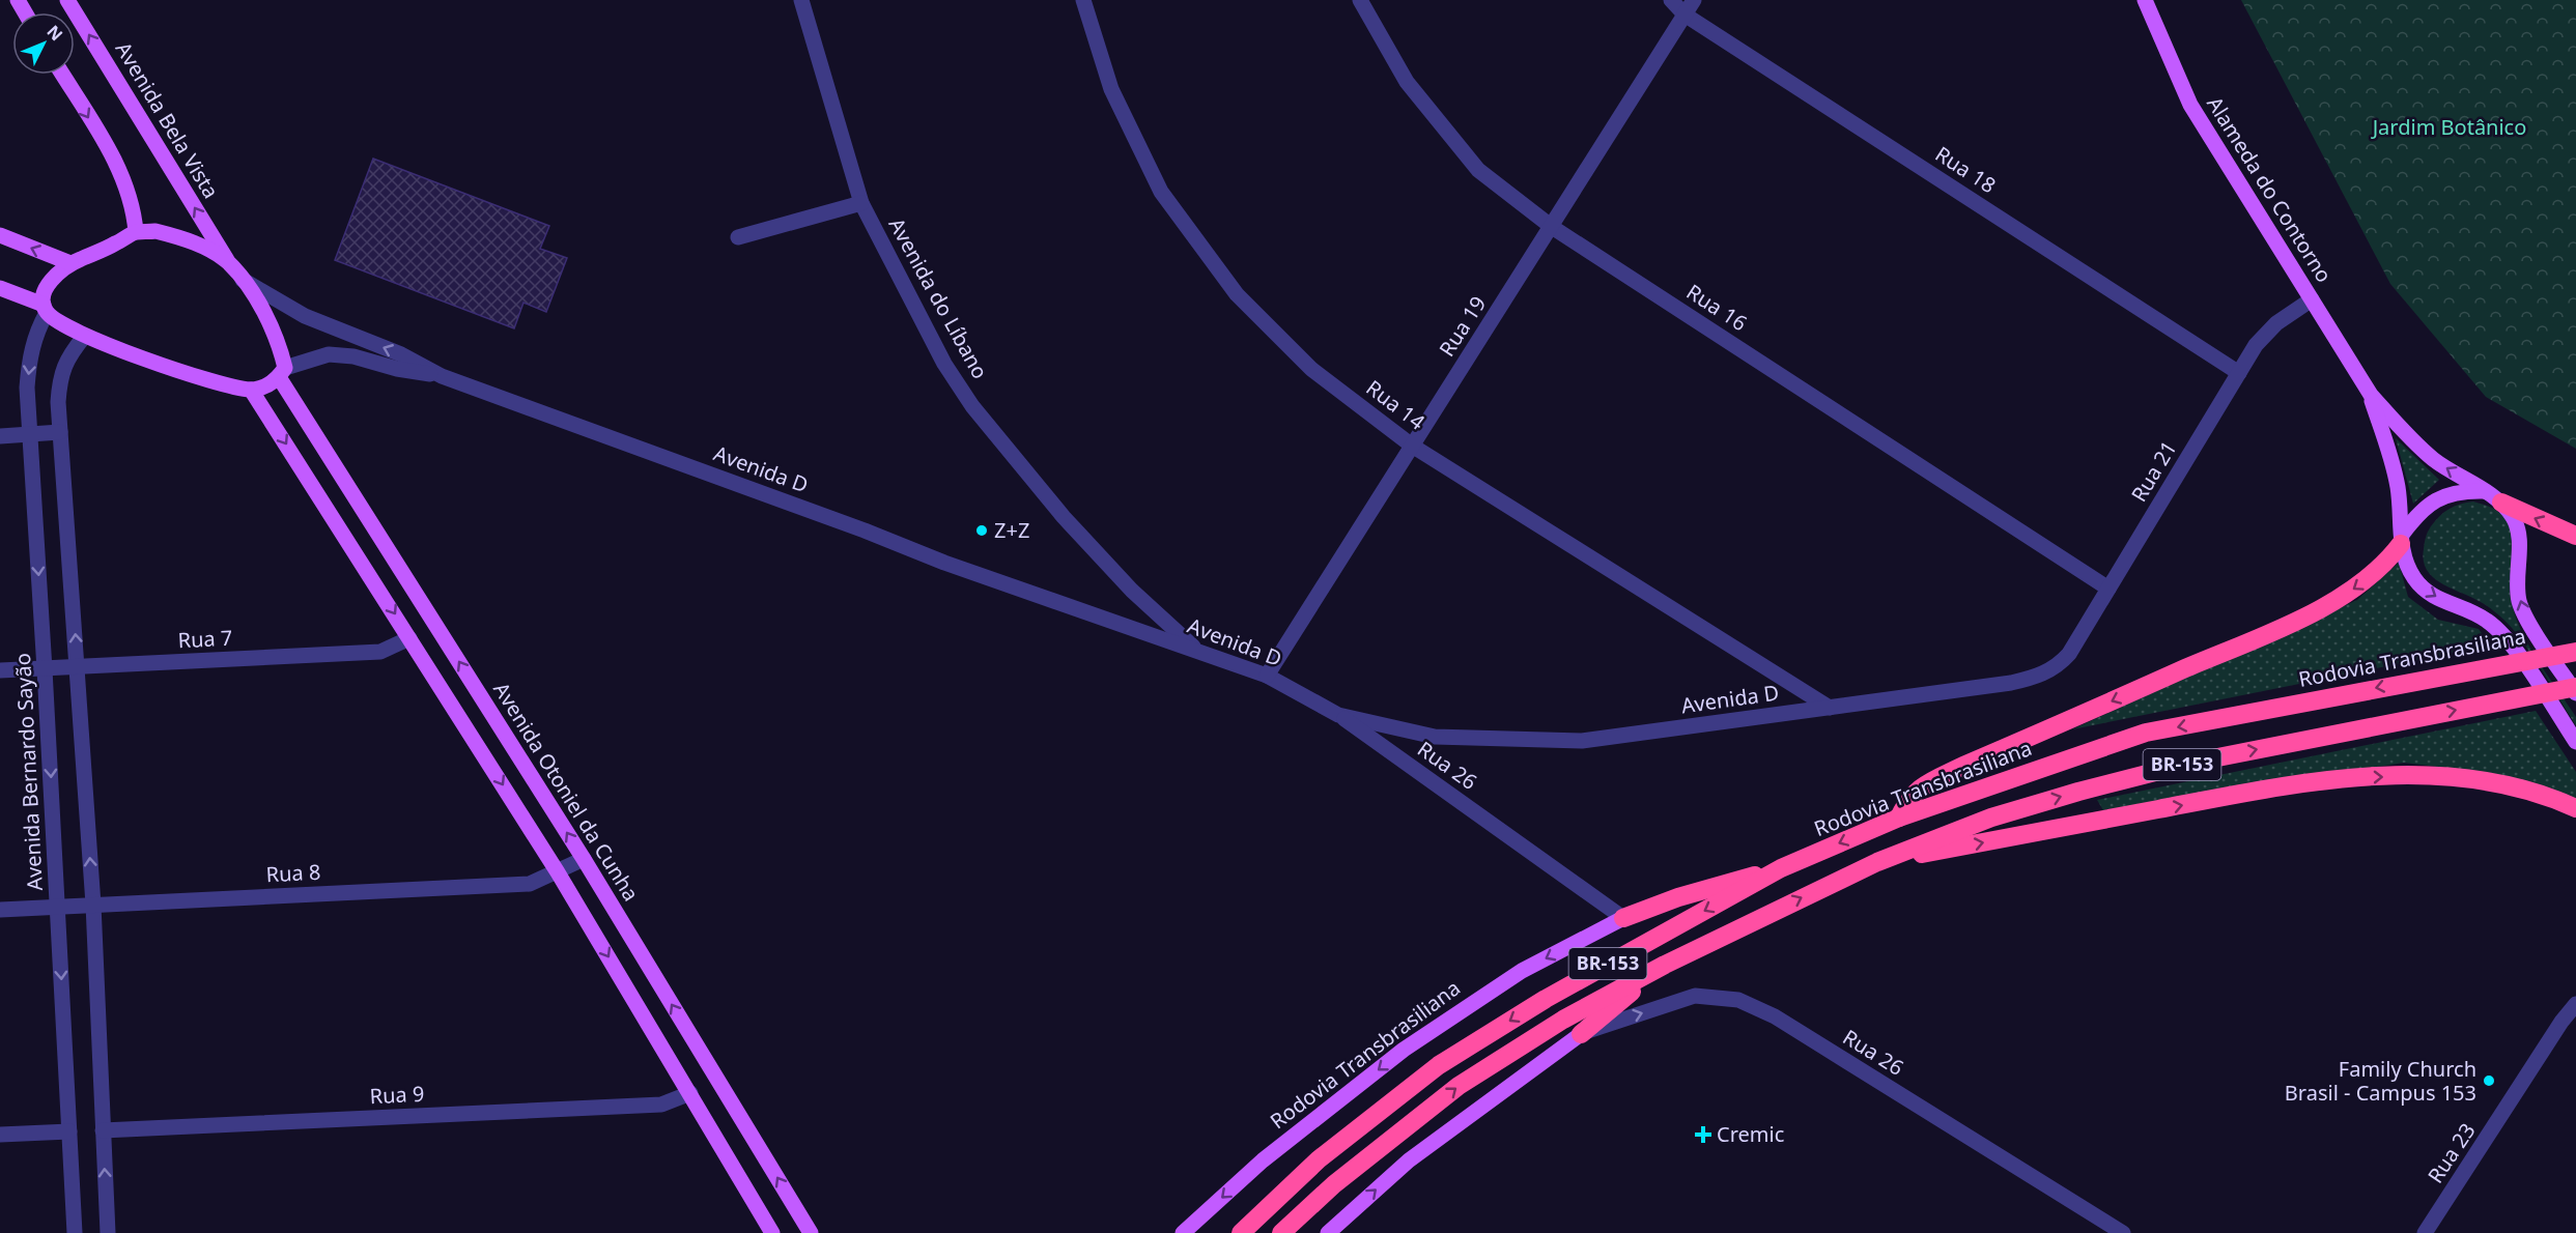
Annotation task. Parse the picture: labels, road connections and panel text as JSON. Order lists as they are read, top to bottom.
{
  "streets": {
    "highway": ["Rodovia Transbrasiliana", "BR-153"],
    "main road": ["Avenida Bela Vista", "Alameda do Contorno", "Avenida Otoniel da Cunha"],
    "street": [
      "Rua 18",
      "Avenida do Líbano",
      "Rua 16",
      "Rua 19",
      "Rua 14",
      "Avenida D",
      "Rua 21",
      "Rua 7",
      "Rua 26",
      "Avenida Bernardo Sayão",
      "Rua 8",
      "Rua 9",
      "Rua 23"
    ]
  },
  "crossings": [
    ["Avenida Bela Vista", "Avenida Otoniel da Cunha"],
    ["Rua 18", "Rua 19"],
    ["Rua 18", "Rua 21"],
    ["Alameda do Contorno", "Rua 21"],
    ["Avenida do Líbano", "Avenida D"],
    ["Rua 16", "Rua 19"],
    ["Rua 16", "Rua 21"],
    ["Rua 19", "Rua 14"],
    ["Rua 19", "Avenida D"],
    ["Rua 14", "Avenida D"],
    ["Avenida D", "Rua 21"],
    ["Avenida D", "Rua 26"],
    ["Avenida D", "Avenida Otoniel da Cunha"],
    ["Rua 7", "Avenida Bernardo Sayão"],
    ["Rodovia Transbrasiliana", "Rua 26"],
    ["Avenida Bernardo Sayão", "Rua 8"],
    ["Avenida Otoniel da Cunha", "Rua 8"]
  ],
  "one_way": ["Rua 26"],
  "parks": ["Jardim Botânico"],
  "places": {
    "other": ["Z+Z", "Family Church Brasil - Campus 153"],
    "health": ["Cremic"]
  },
  "north": "top right"
}
